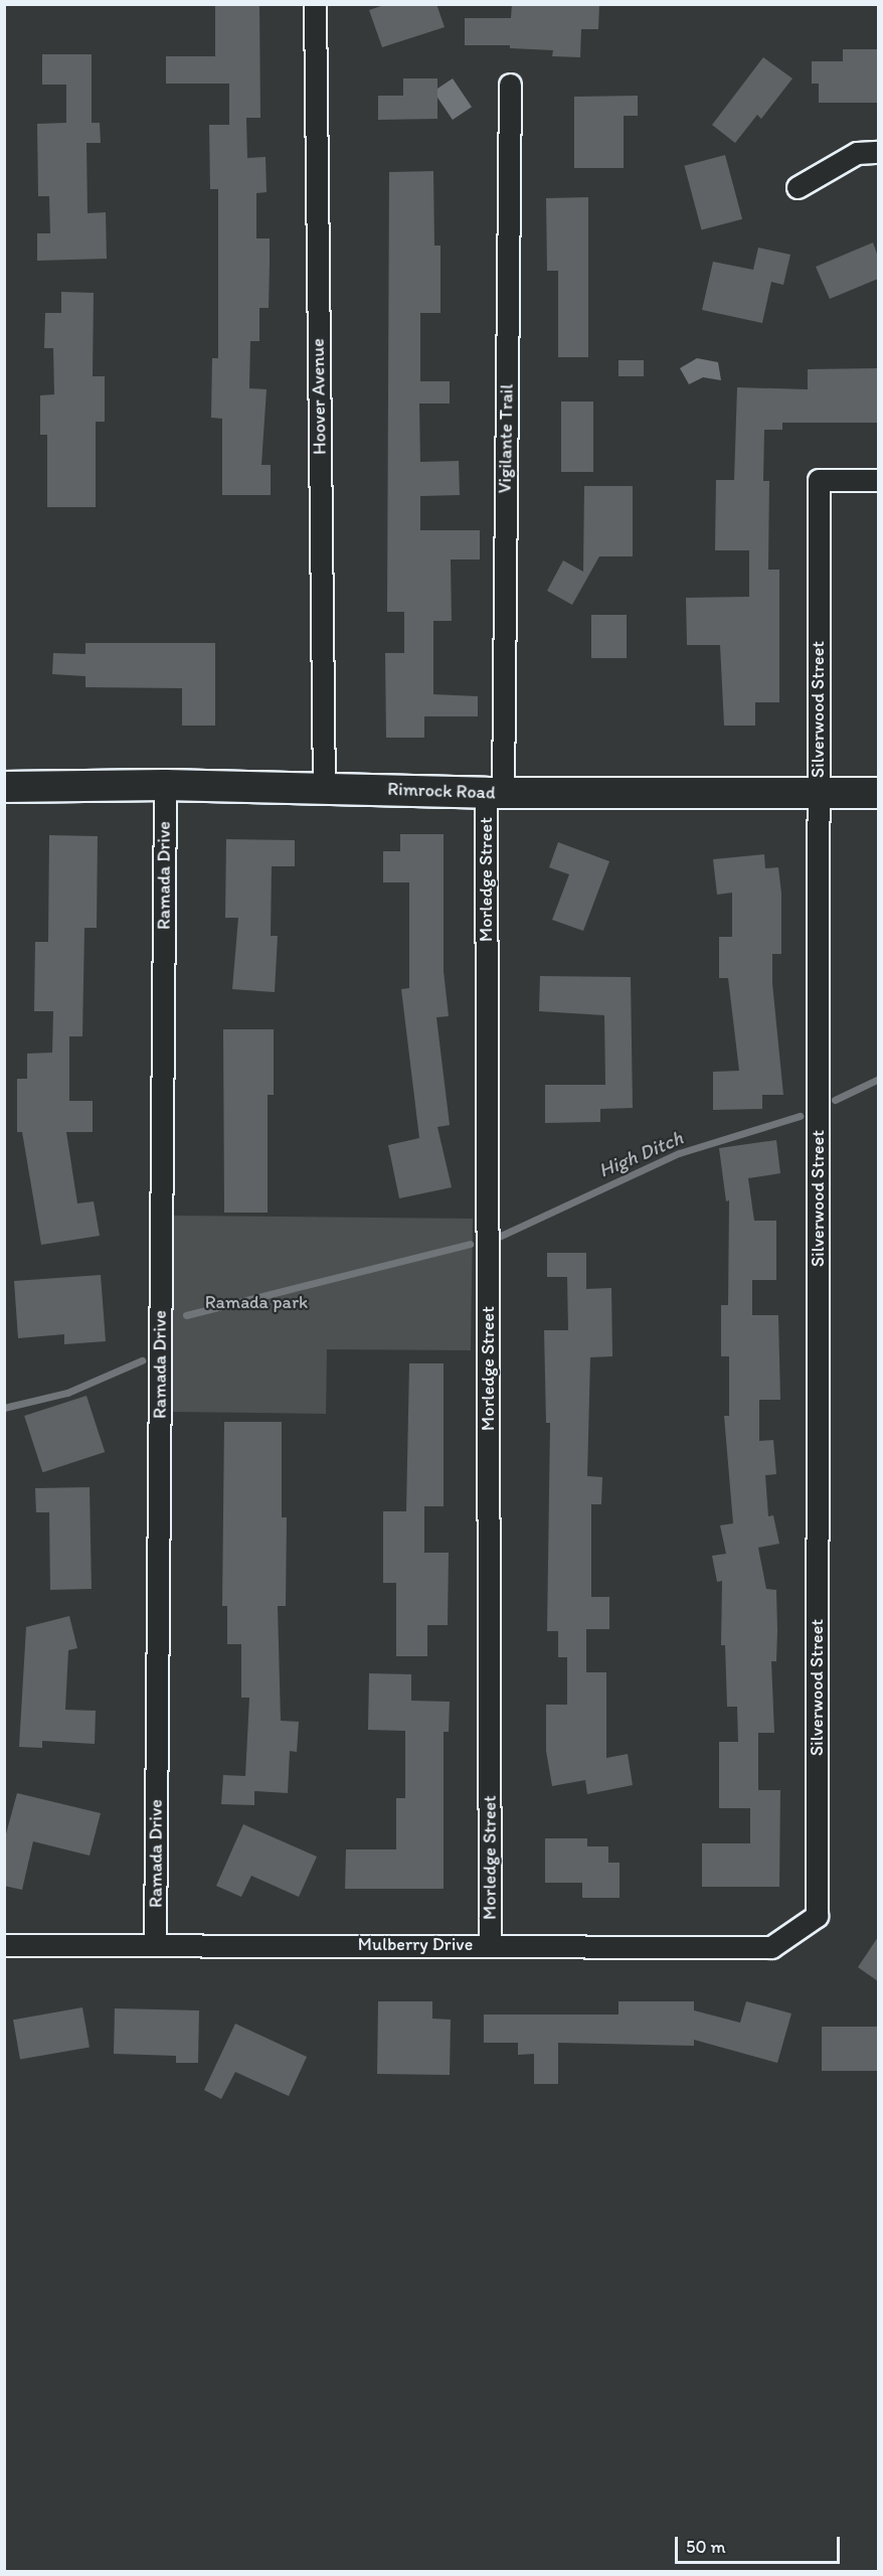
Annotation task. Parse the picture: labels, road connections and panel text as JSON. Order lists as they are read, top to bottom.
{
  "streets": {
    "main road": ["Rimrock Road"],
    "street": [
      "Hoover Avenue",
      "Vigilante Trail",
      "Silverwood Street",
      "Ramada Drive",
      "Morledge Street",
      "Mulberry Drive"
    ]
  },
  "crossings": [
    ["Hoover Avenue", "Rimrock Road"],
    ["Vigilante Trail", "Rimrock Road"],
    ["Vigilante Trail", "Morledge Street"],
    ["Silverwood Street", "Rimrock Road"],
    ["Silverwood Street", "Mulberry Drive"],
    ["Rimrock Road", "Ramada Drive"],
    ["Rimrock Road", "Morledge Street"],
    ["Ramada Drive", "Mulberry Drive"],
    ["Morledge Street", "Mulberry Drive"]
  ],
  "water": ["High Ditch"],
  "parks": ["Ramada park"],
  "scale_bar": "50 m"
}
